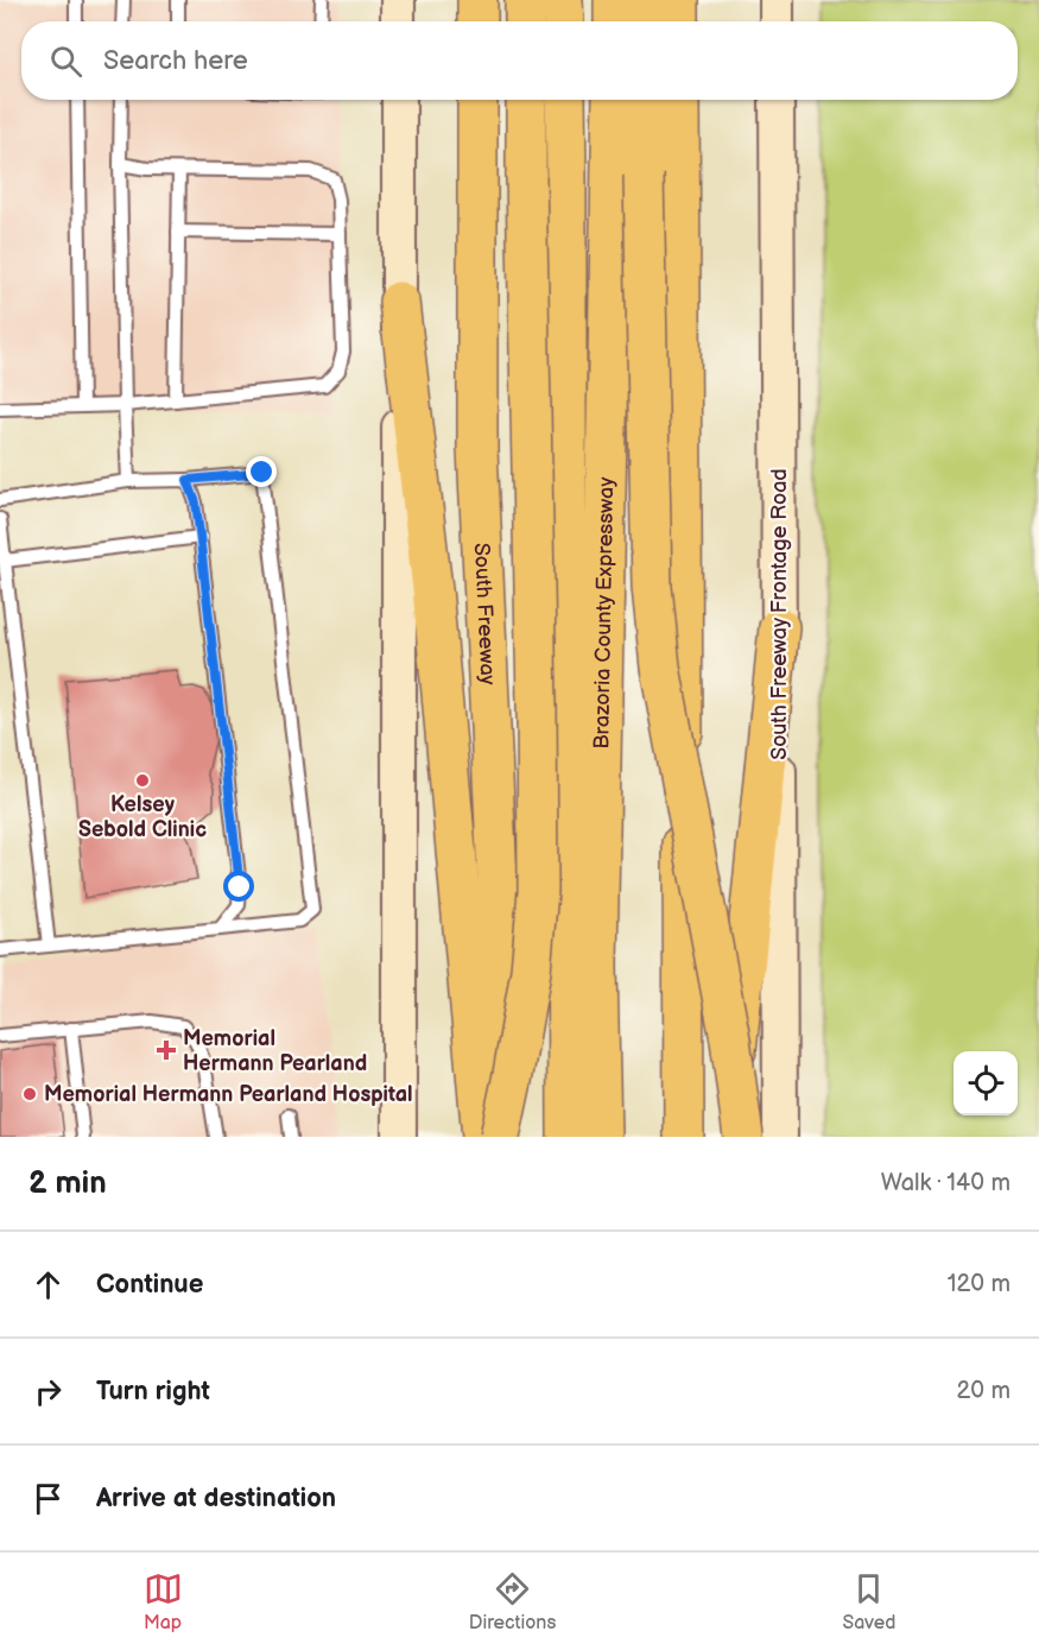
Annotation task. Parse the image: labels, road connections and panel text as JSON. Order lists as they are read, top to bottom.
{
  "streets": {
    "highway": ["South Freeway", "Brazoria County Expressway"],
    "main road": ["South Freeway Frontage Road"]
  },
  "places": {
    "other": ["Kelsey Sebold Clinic", "Memorial Hermann Pearland Hospital"],
    "health": ["Memorial Hermann Pearland"]
  },
  "page": {
    "search": "Search here",
    "heading": ["2 min", "Walk · 140 m"],
    "list": [
      ["Continue", "120 m"],
      ["Turn right", "20 m"],
      "Arrive at destination"
    ],
    "nav": ["Map", "Directions", "Saved"]
  }
}
